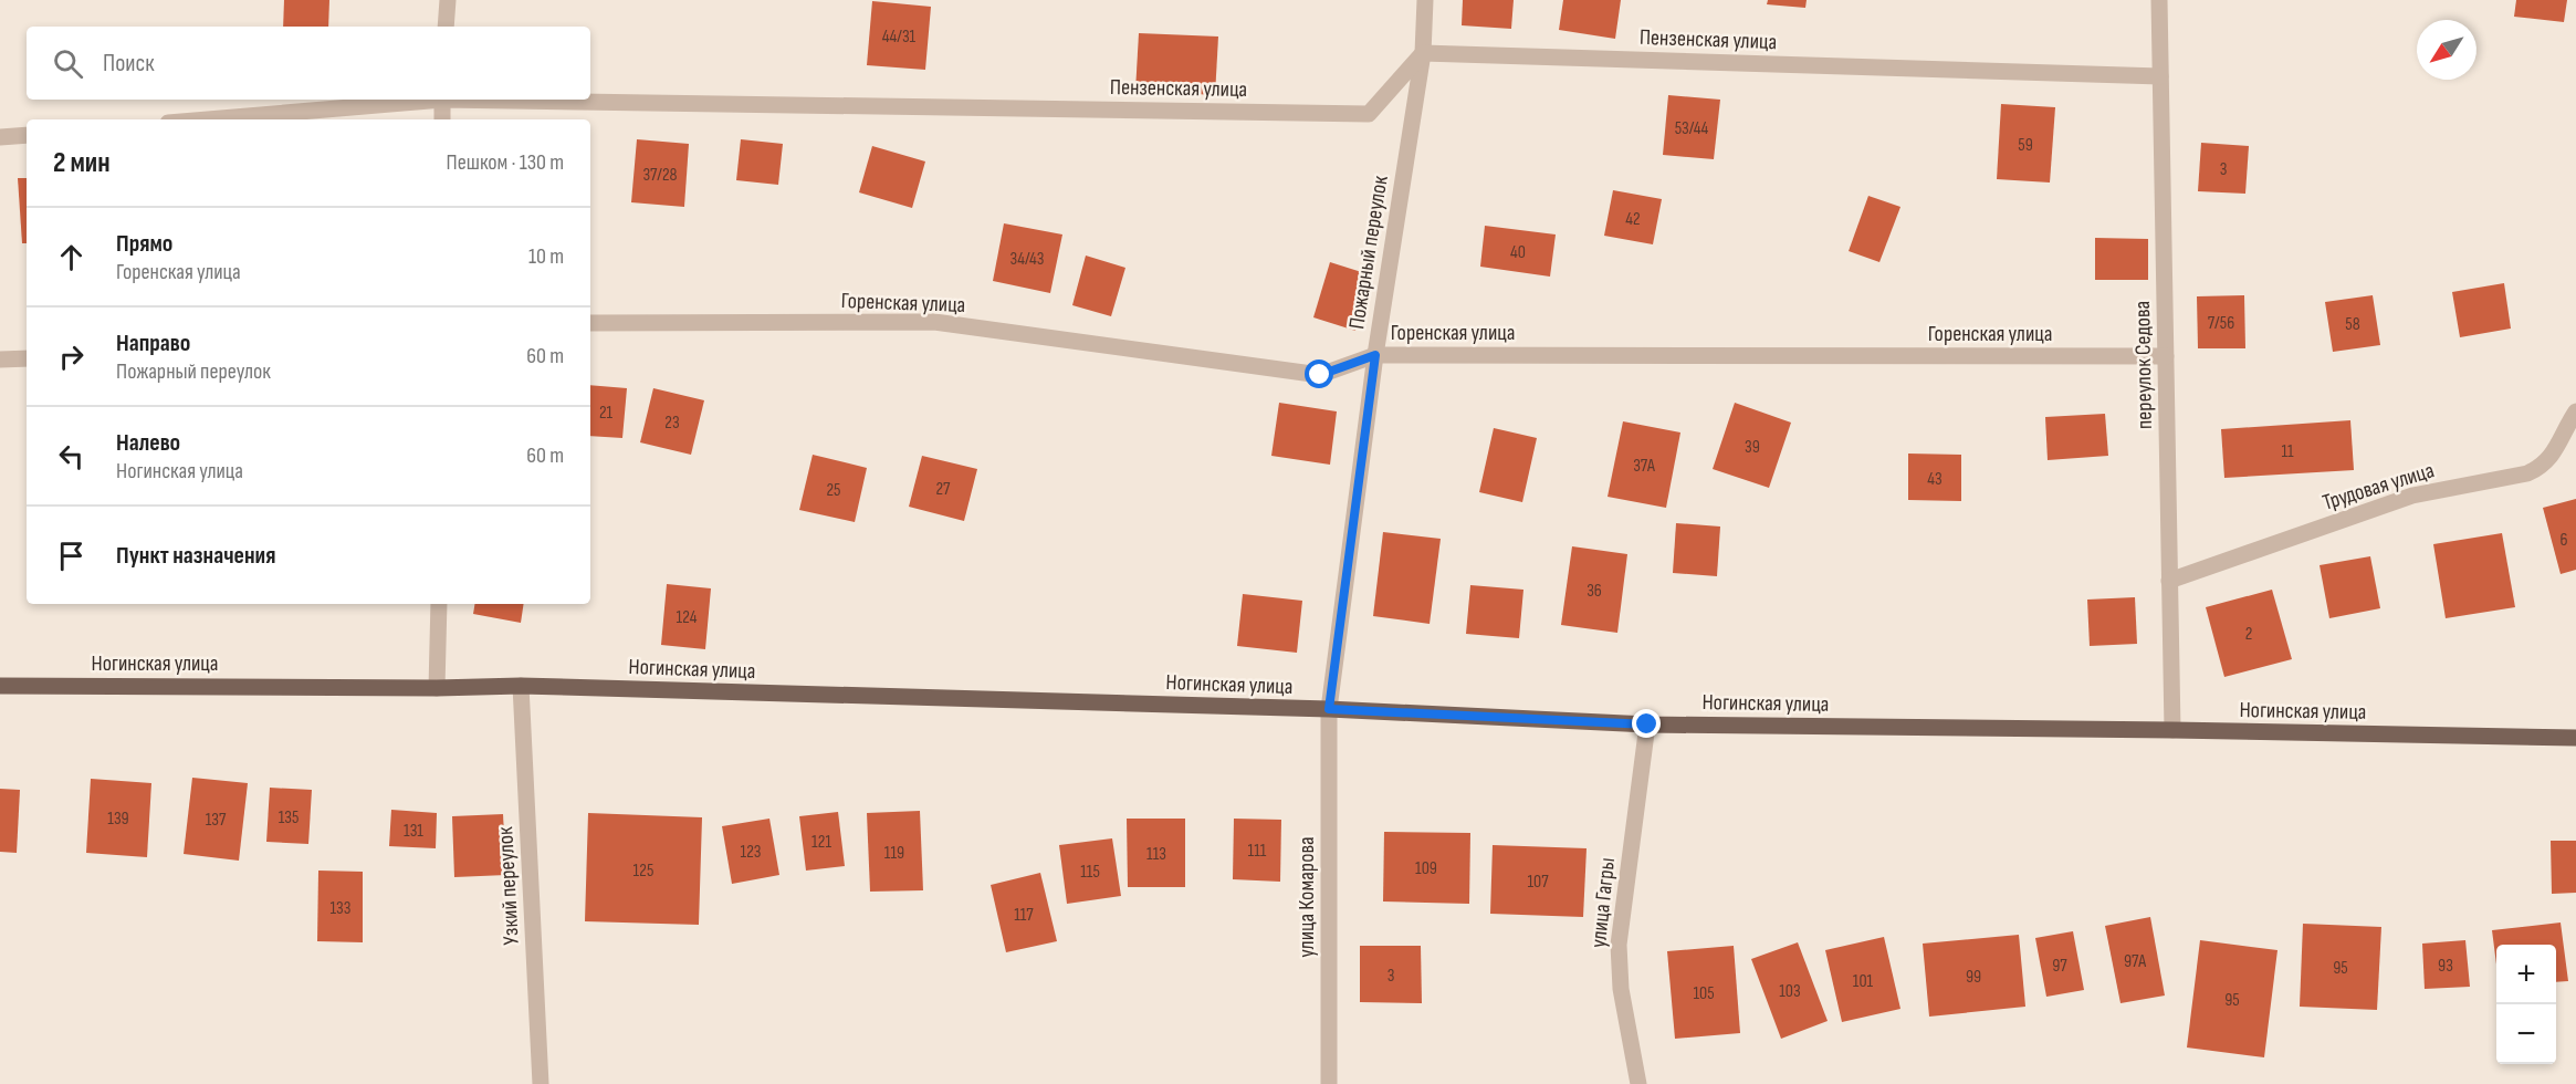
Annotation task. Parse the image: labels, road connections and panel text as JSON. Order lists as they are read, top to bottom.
{
  "streets": {
    "main road": ["Ногинская улица"],
    "street": [
      "Пензенская улица",
      "Пожарный переулок",
      "Горенская улица",
      "переулок Седова",
      "Трудовая улица",
      "Узкий переулок",
      "улица Комарова",
      "улица Гагры"
    ]
  },
  "crossings": [
    ["Пензенская улица", "Пожарный переулок"],
    ["Пензенская улица", "переулок Седова"],
    ["Пожарный переулок", "Горенская улица"],
    ["Пожарный переулок", "Ногинская улица"],
    ["Пожарный переулок", "улица Комарова"],
    ["Горенская улица", "переулок Седова"],
    ["переулок Седова", "Трудовая улица"],
    ["переулок Седова", "Ногинская улица"],
    ["Ногинская улица", "Узкий переулок"],
    ["Ногинская улица", "улица Комарова"],
    ["Ногинская улица", "улица Гагры"]
  ],
  "house_numbers": [
    "44/31",
    "53/44",
    "59",
    "3",
    "37/28",
    "42",
    "40",
    "34/43",
    "7/56",
    "58",
    "21",
    "23",
    "39",
    "11",
    "37А",
    "43",
    "27",
    "25",
    "6",
    "36",
    "124",
    "2",
    "135",
    "139",
    "137",
    "131",
    "121",
    "111",
    "123",
    "119",
    "113",
    "109",
    "125",
    "115",
    "107",
    "133",
    "117",
    "97А",
    "97",
    "93",
    "95",
    "3",
    "99",
    "101",
    "103",
    "105",
    "95"
  ],
  "north": "bottom left",
  "page": {
    "search": "Поиск",
    "heading": ["2 мин", "Пешком · 130 m"],
    "list": [
      ["Прямо", "Горенская улица", "10 m"],
      ["Направо", "Пожарный переулок", "60 m"],
      ["Налево", "Ногинская улица", "60 m"],
      "Пункт назначения"
    ],
    "map_buttons": ["+", "−"]
  }
}
